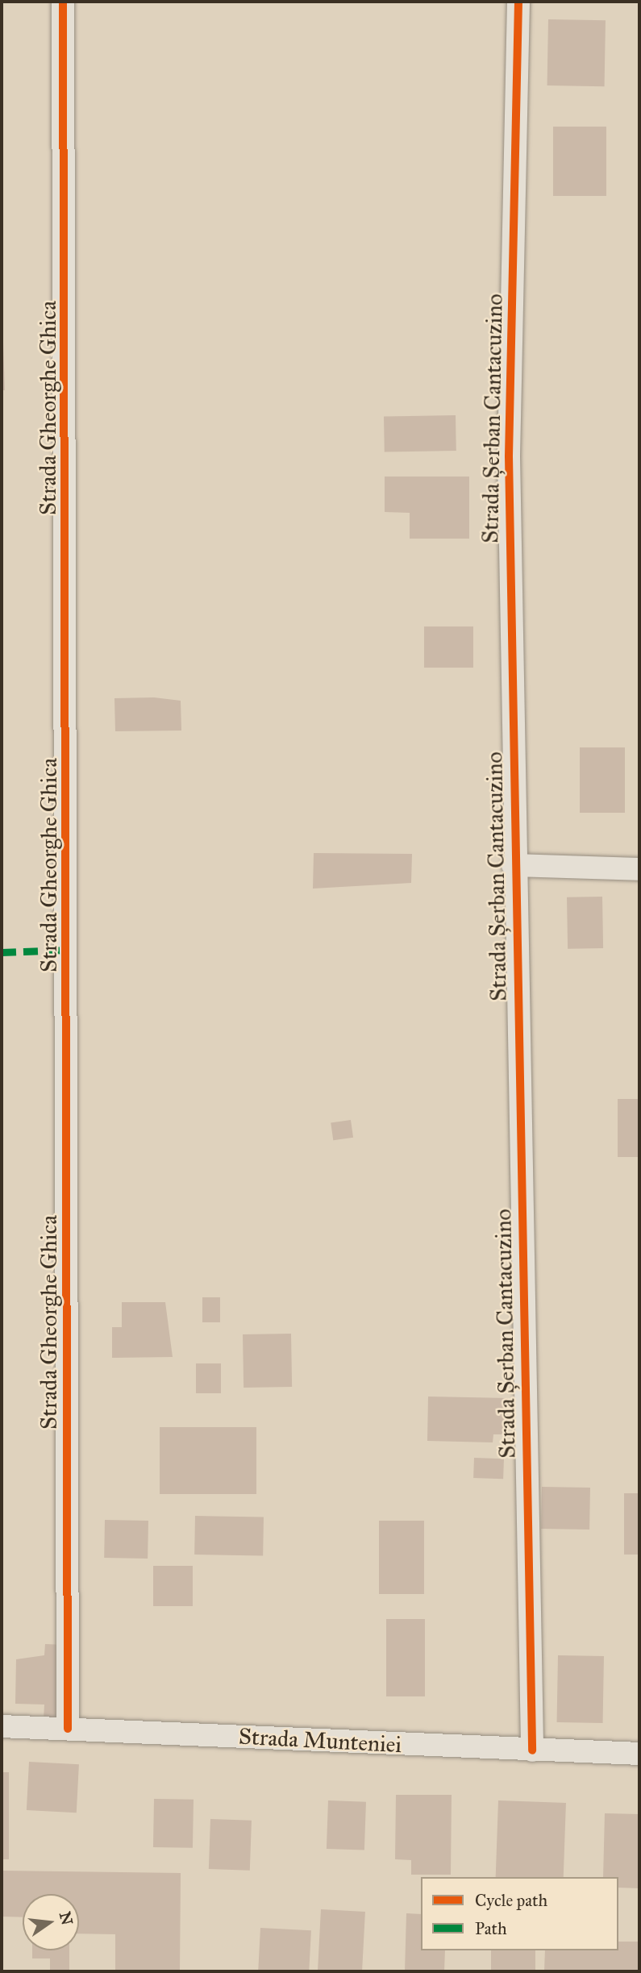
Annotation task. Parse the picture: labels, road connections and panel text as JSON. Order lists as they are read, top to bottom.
{
  "streets": {
    "street": ["Strada Gheorghe Ghica", "Strada Șerban Cantacuzino", "Strada Munteniei"]
  },
  "crossings": [
    ["Strada Gheorghe Ghica", "Strada Munteniei"],
    ["Strada Șerban Cantacuzino", "Strada Munteniei"]
  ],
  "legend": ["Cycle path", "Path"],
  "north": "right"
}
